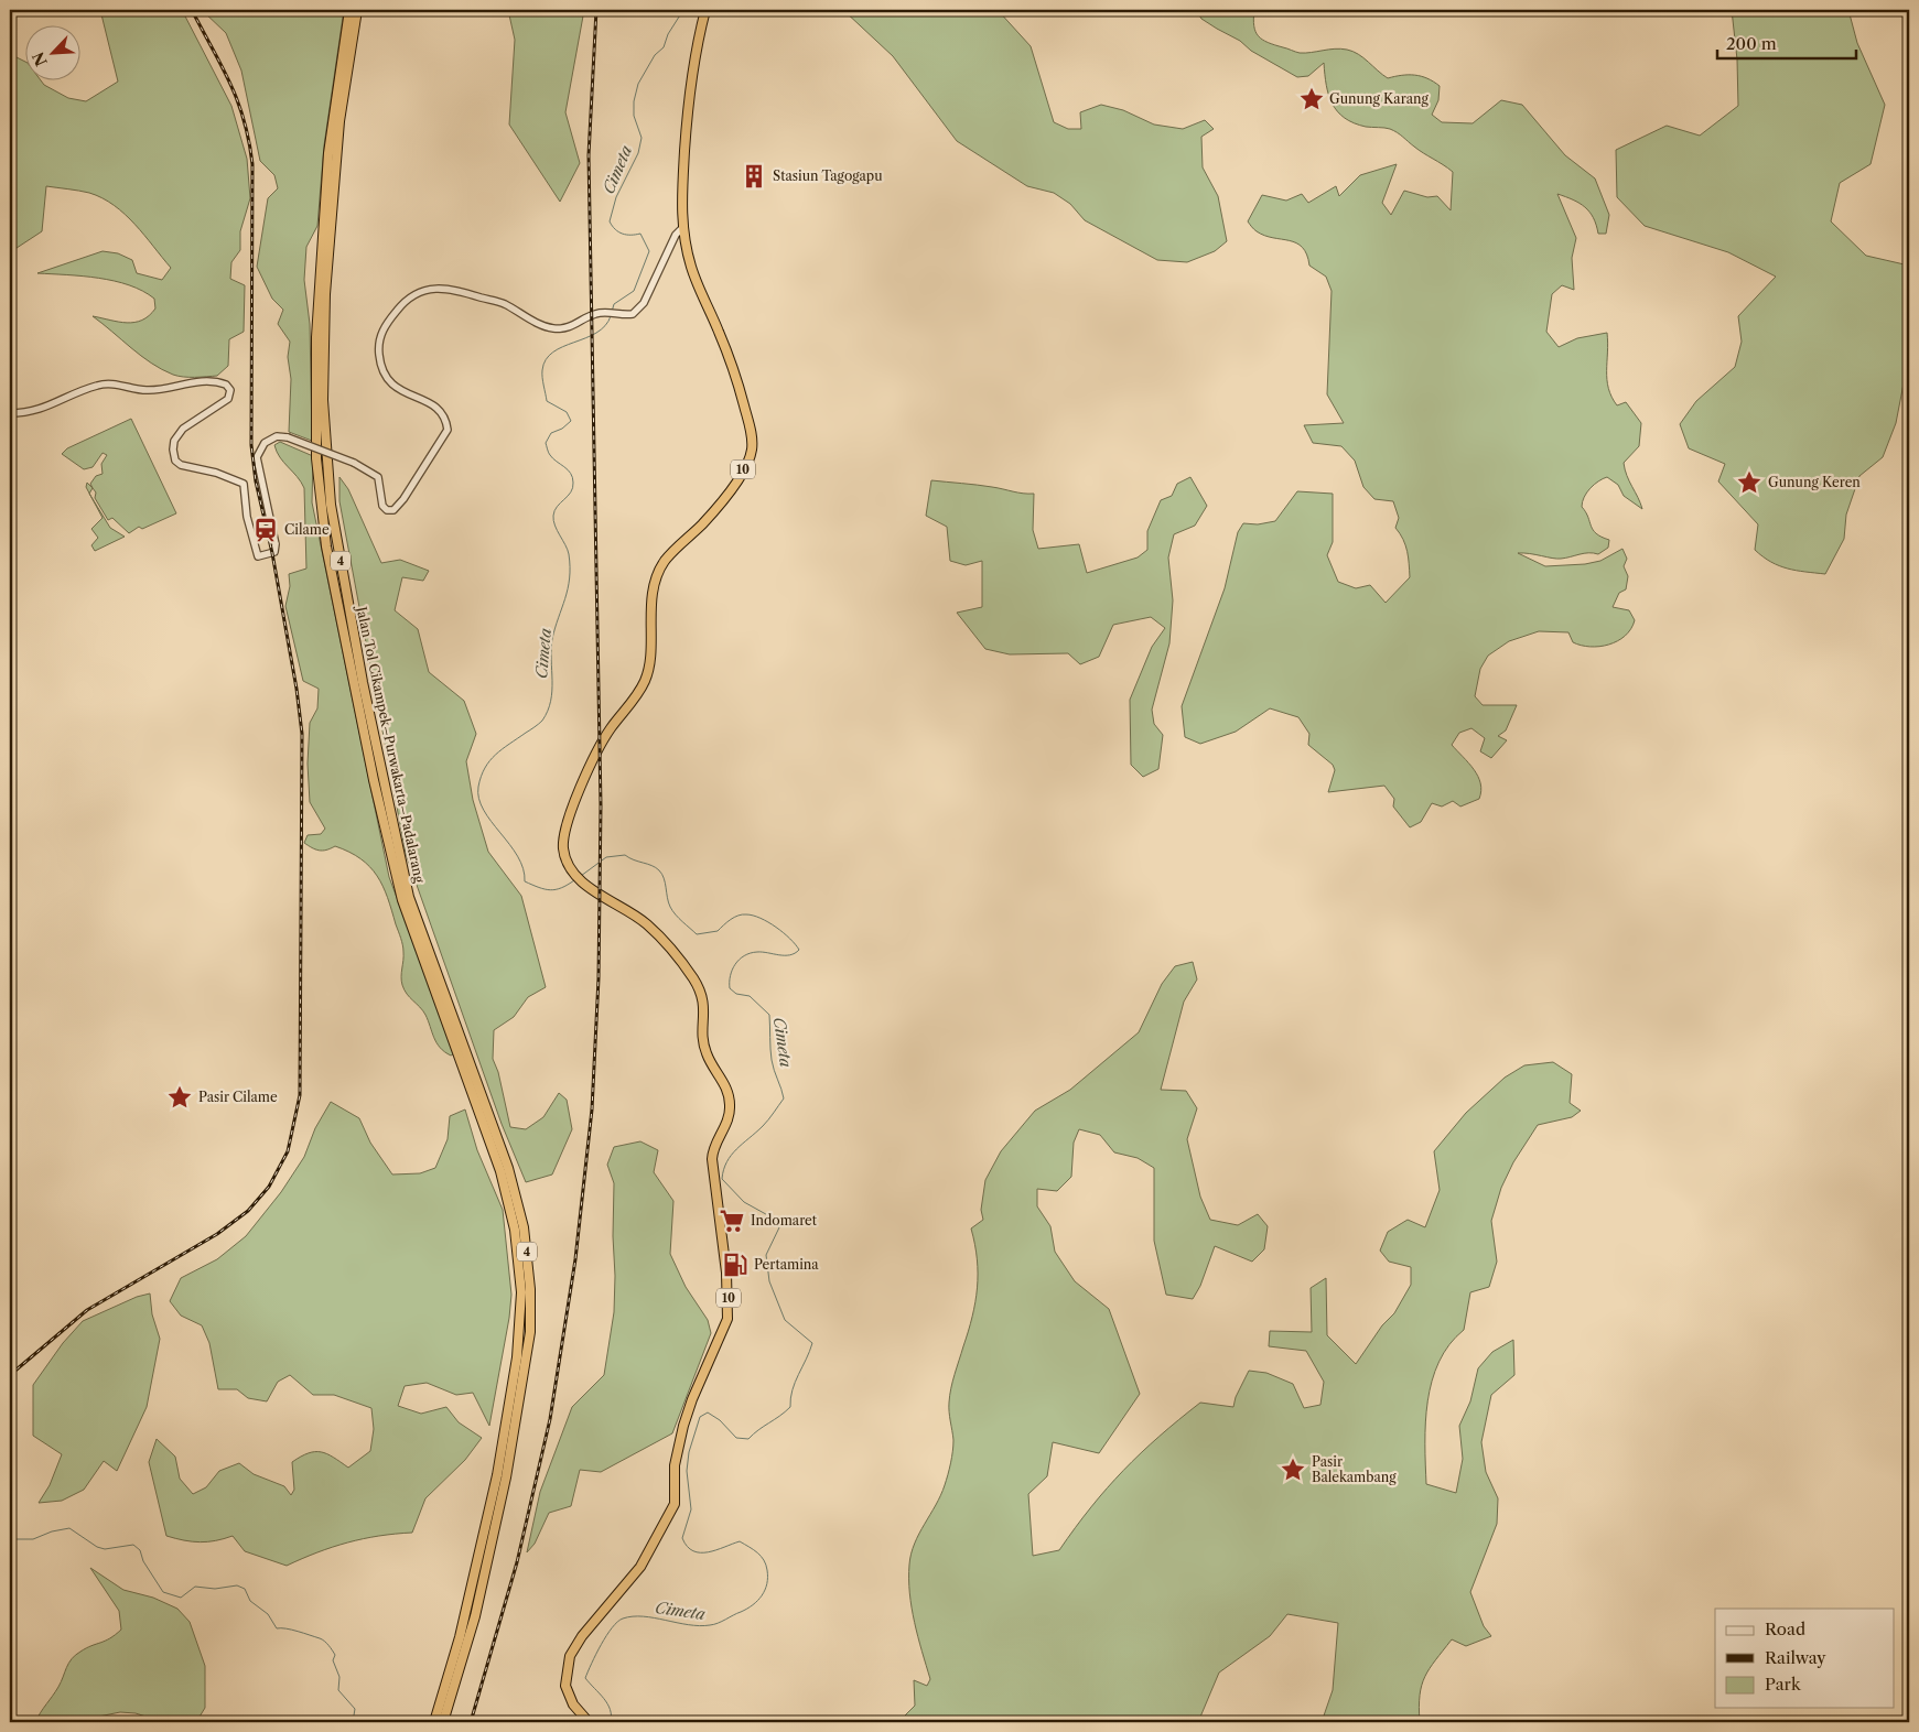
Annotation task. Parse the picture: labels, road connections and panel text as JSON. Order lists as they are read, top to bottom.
{
  "streets": {
    "highway": ["10", "4", "Jalan Tol Cikampek–Purwakarta–Padalarang"]
  },
  "water": ["Cimeta"],
  "places": {
    "place": [
      "Gunung Karang",
      "Gunung Keren",
      "Pasir Cilame",
      "Pasir Balekambang"
    ],
    "building": ["Stasiun Tagogapu"],
    "station": ["Cilame"],
    "supermarket": ["Indomaret"],
    "fuel station": ["Pertamina"]
  },
  "legend": ["Road", "Railway", "Park"],
  "scale_bar": "200 m",
  "north": "bottom left"
}
